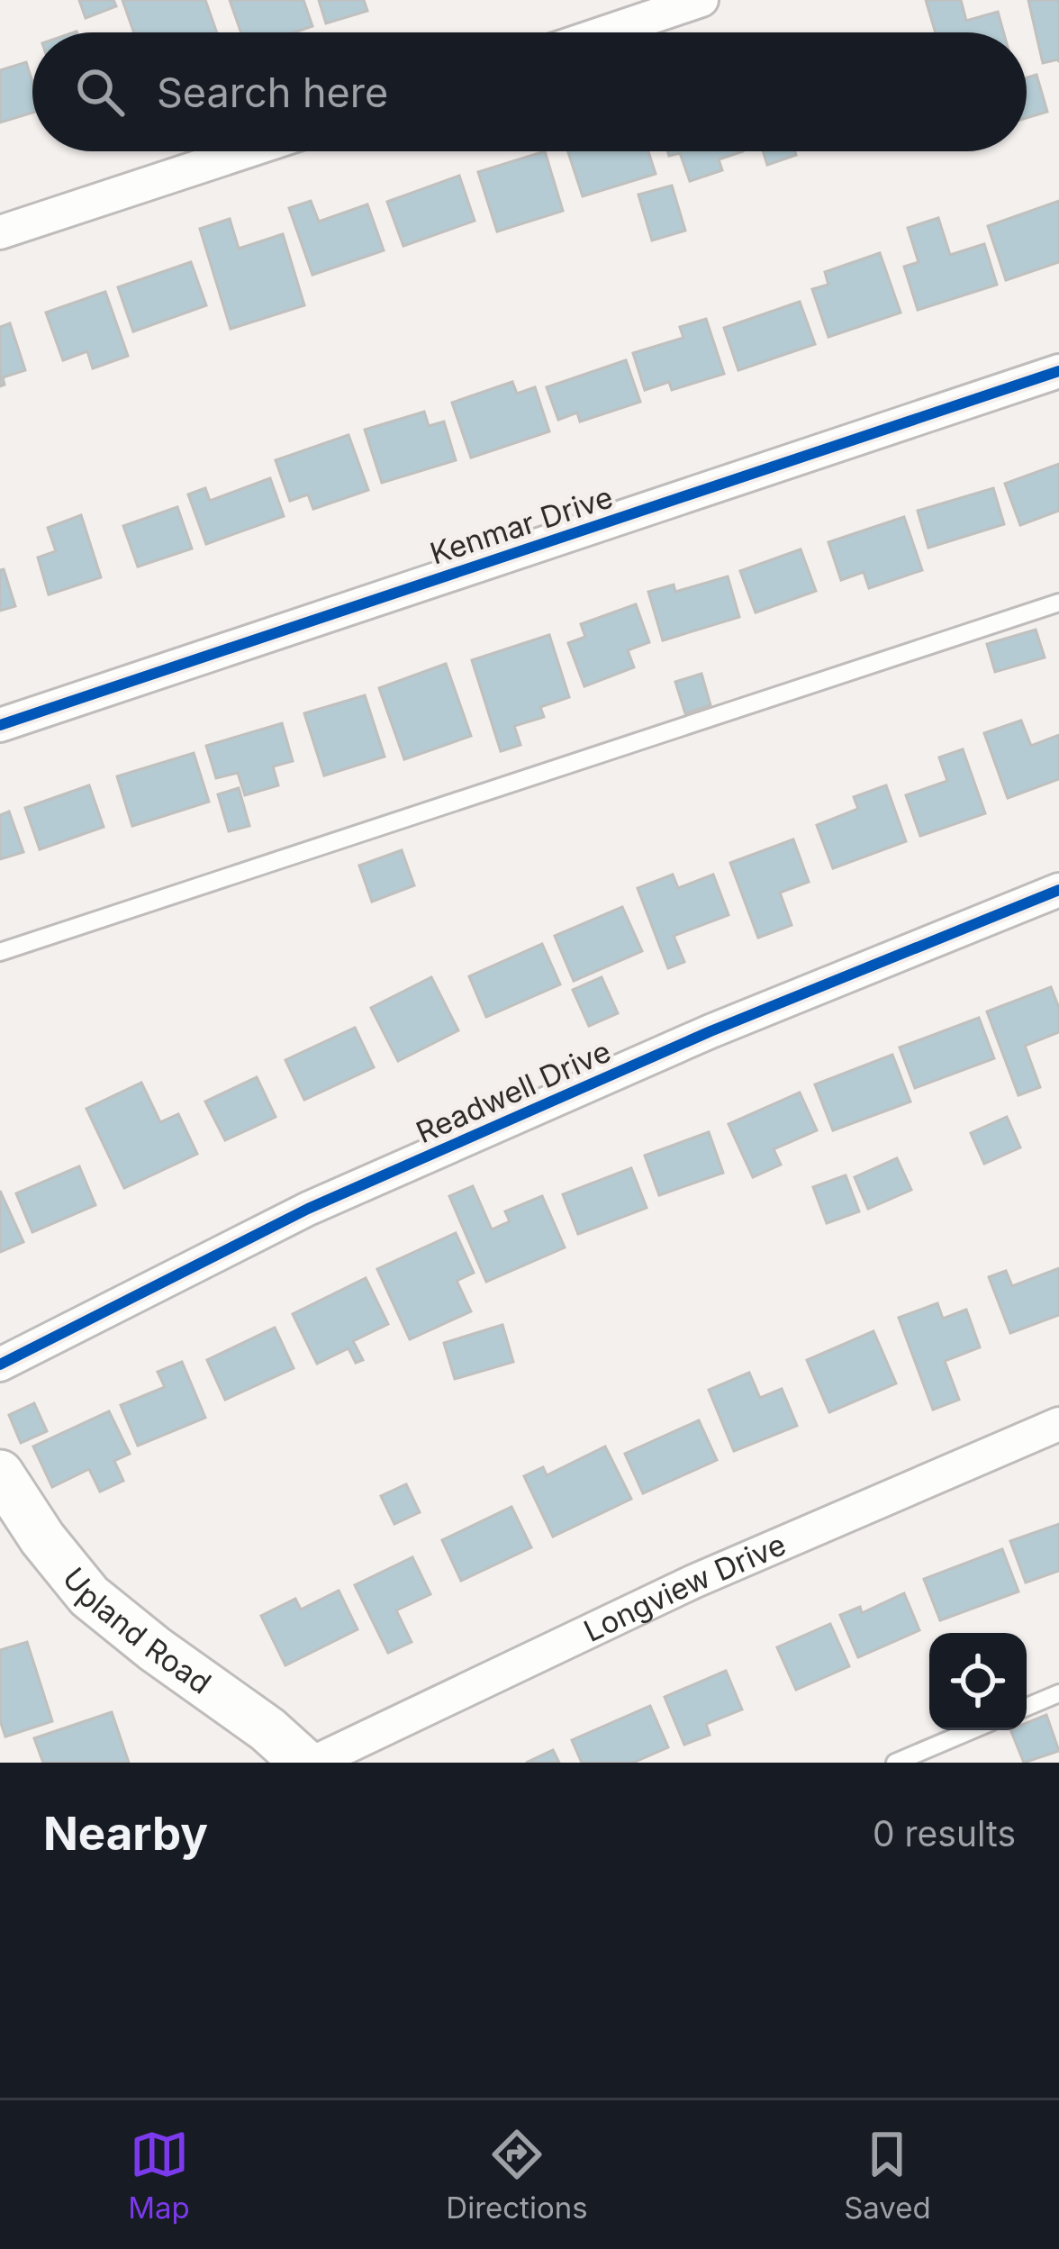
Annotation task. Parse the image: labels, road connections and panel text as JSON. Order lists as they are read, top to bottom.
{
  "streets": {
    "street": [
      "Kenmar Drive",
      "Readwell Drive",
      "Longview Drive",
      "Upland Road"
    ]
  },
  "page": {
    "search": "Search here",
    "heading": ["Nearby", "0 results"],
    "nav": ["Map", "Directions", "Saved"]
  }
}
